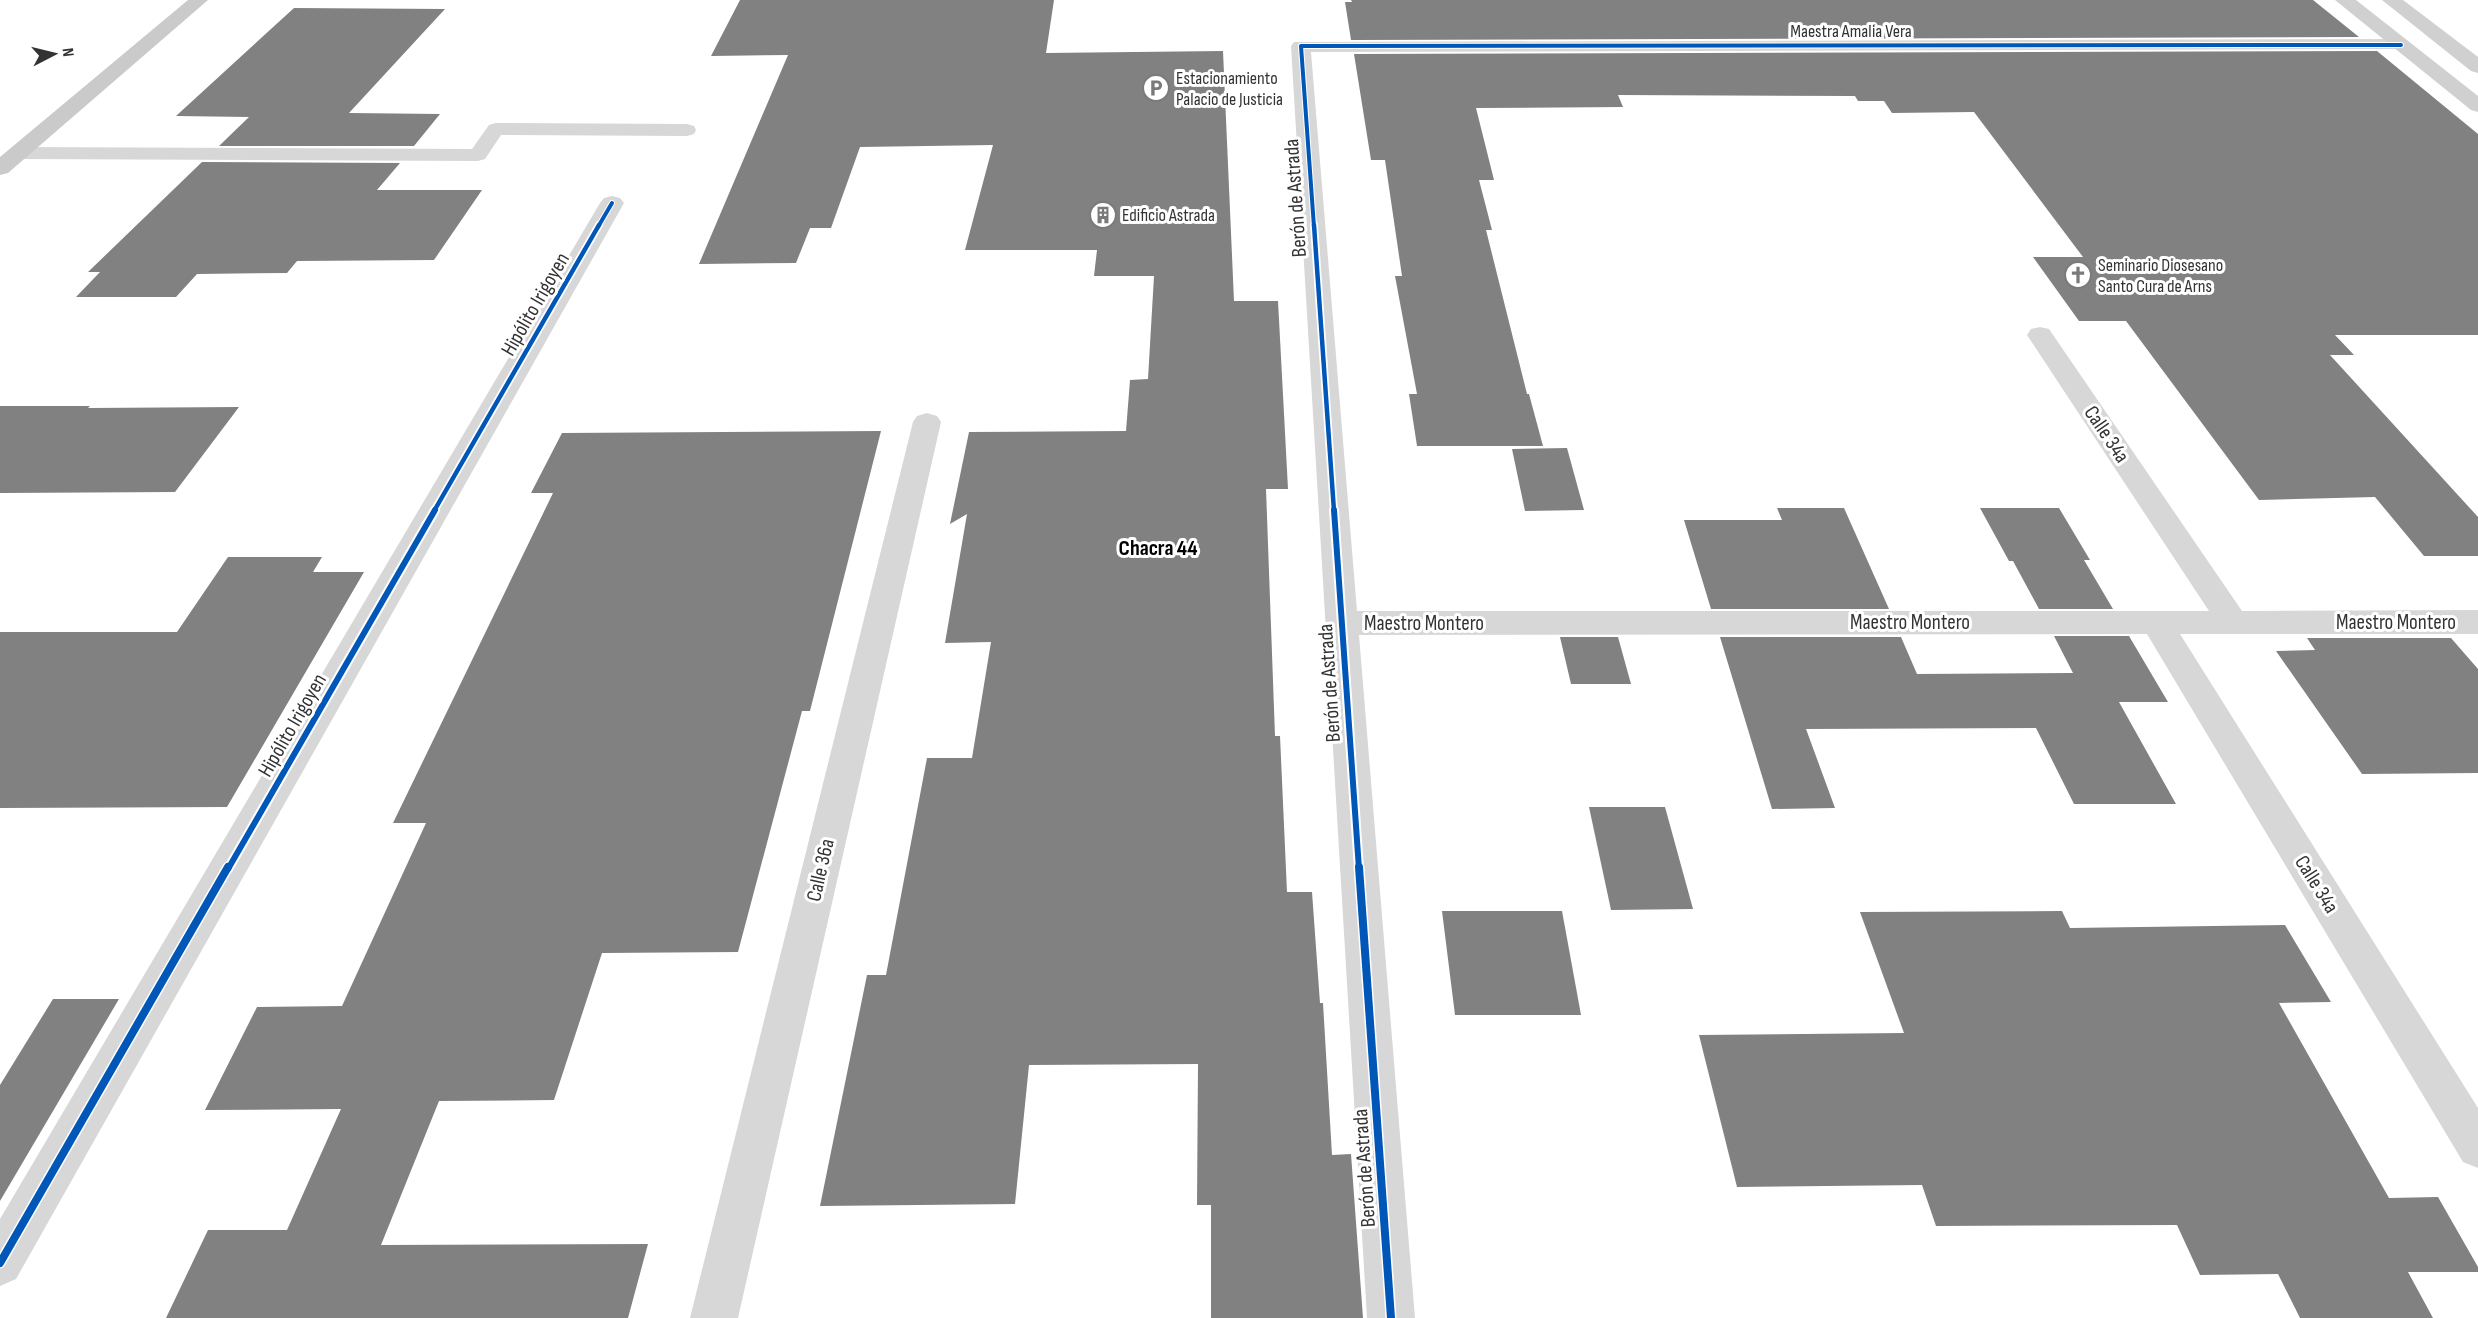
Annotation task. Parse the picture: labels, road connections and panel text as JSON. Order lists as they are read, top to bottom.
{
  "streets": {
    "street": [
      "Maestra Amalia Vera",
      "Berón de Astrada",
      "Hipólito Irigoyen",
      "Calle 34a",
      "Maestro Montero",
      "Calle 36a"
    ]
  },
  "crossings": [
    ["Maestra Amalia Vera", "Berón de Astrada"],
    ["Berón de Astrada", "Maestro Montero"],
    ["Calle 34a", "Maestro Montero"]
  ],
  "districts": ["Chacra 44"],
  "places": {
    "parking": ["Estacionamiento Palacio de Justicia"],
    "building": ["Edificio Astrada"],
    "church": ["Seminario Diosesano Santo Cura de Arns"]
  },
  "north": "right"
}
